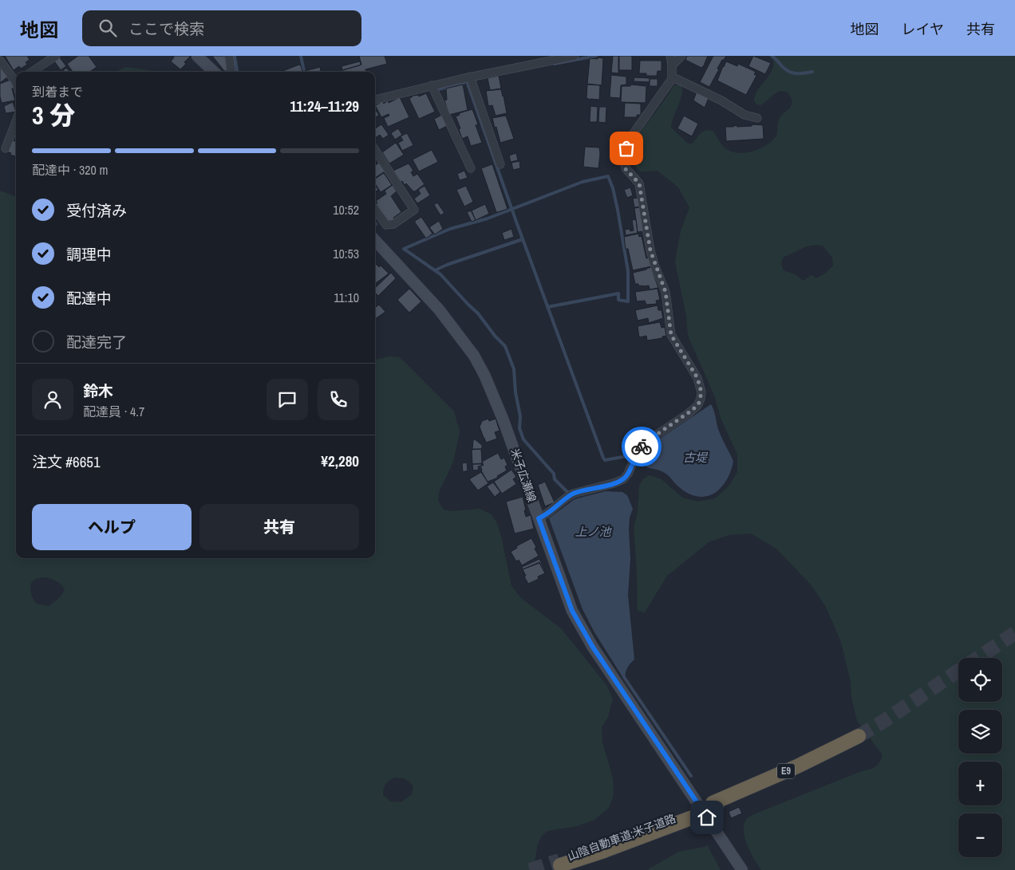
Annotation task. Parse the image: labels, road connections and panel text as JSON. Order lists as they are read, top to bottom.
{
  "streets": {
    "highway": ["E9", "山陰自動車道;米子道路"],
    "main road": ["米子広瀬線"]
  },
  "water": ["古堤", "上ノ池"],
  "page": {
    "header": "地図",
    "search": "ここで検索",
    "nav": ["地図", "レイヤ", "共有"],
    "heading": ["3 分", "到着まで", "11:24–11:29"],
    "panel": [
      "鈴木",
      "配達員 · 4.7",
      "注文 #6651",
      "¥2,280"
    ],
    "bar": "配達中 · 320 m",
    "list": [
      ["受付済み", "10:52"],
      ["調理中", "10:53"],
      ["配達中", "11:10"],
      "配達完了"
    ],
    "buttons": ["ヘルプ", "共有"],
    "map_buttons": ["+", "−"]
  }
}
